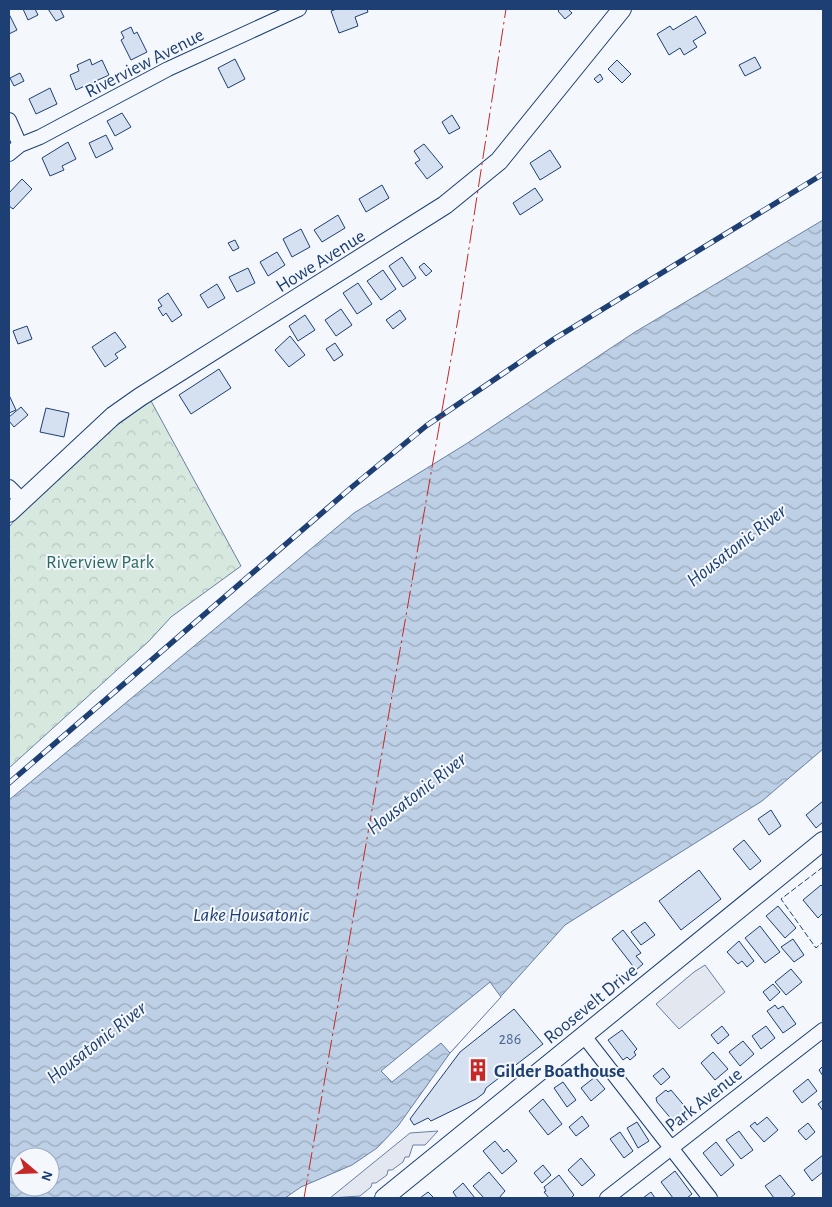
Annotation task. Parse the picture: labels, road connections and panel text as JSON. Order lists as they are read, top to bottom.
{
  "streets": {
    "main road": ["Howe Avenue", "Roosevelt Drive"],
    "street": ["Riverview Avenue", "Park Avenue"]
  },
  "water": ["Housatonic River", "Lake Housatonic"],
  "parks": ["Riverview Park"],
  "places": {
    "building": ["Gilder Boathouse"]
  },
  "house_numbers": ["286"],
  "north": "right"
}
